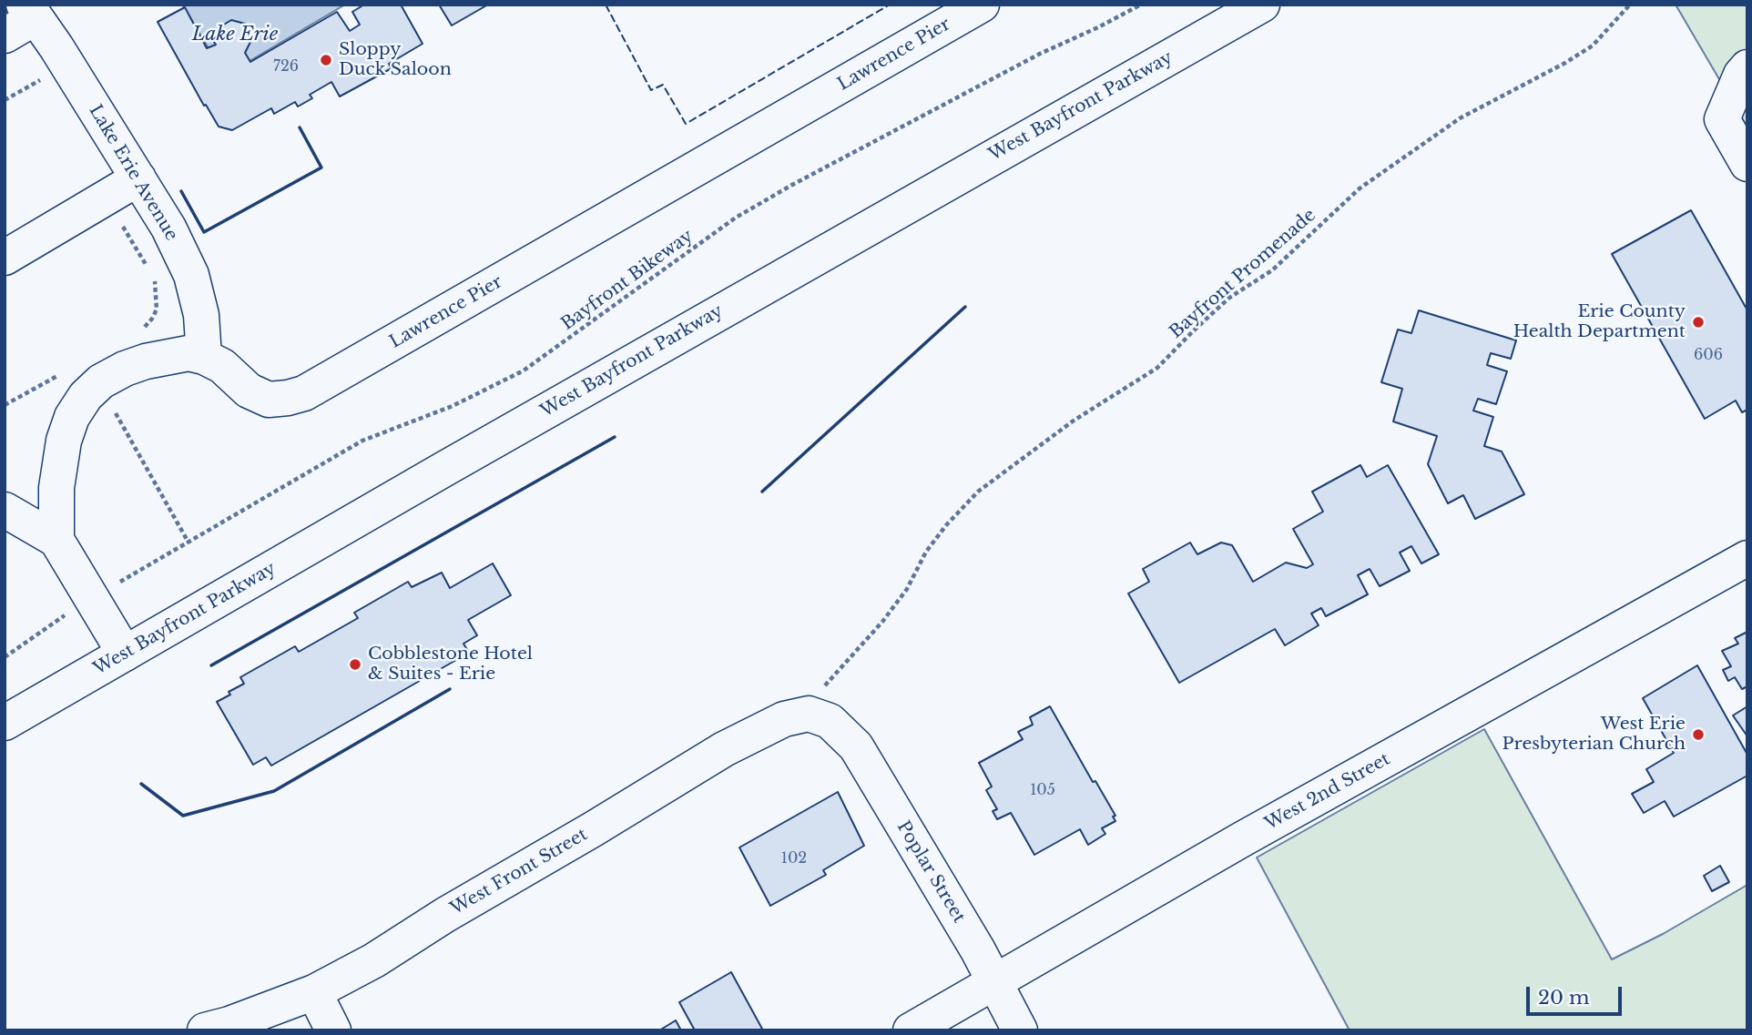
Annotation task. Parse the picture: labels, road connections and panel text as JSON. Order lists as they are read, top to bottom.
{
  "streets": {
    "main road": [
      "Lawrence Pier",
      "West Bayfront Parkway",
      "Lake Erie Avenue",
      "West 2nd Street",
      "West Front Street",
      "Poplar Street"
    ],
    "path": ["Bayfront Promenade", "Bayfront Bikeway"]
  },
  "crossings": [
    ["Lawrence Pier", "Lake Erie Avenue"],
    ["Bayfront Promenade", "West Front Street"],
    ["Bayfront Promenade", "Poplar Street"],
    ["West 2nd Street", "Poplar Street"],
    ["West Front Street", "Poplar Street"]
  ],
  "water": ["Lake Erie"],
  "places": [
    "Sloppy Duck Saloon",
    "Erie County Health Department",
    "Cobblestone Hotel & Suites - Erie",
    "West Erie Presbyterian Church"
  ],
  "house_numbers": [
    "726",
    "606",
    "105",
    "102"
  ],
  "scale_bar": "20 m"
}
